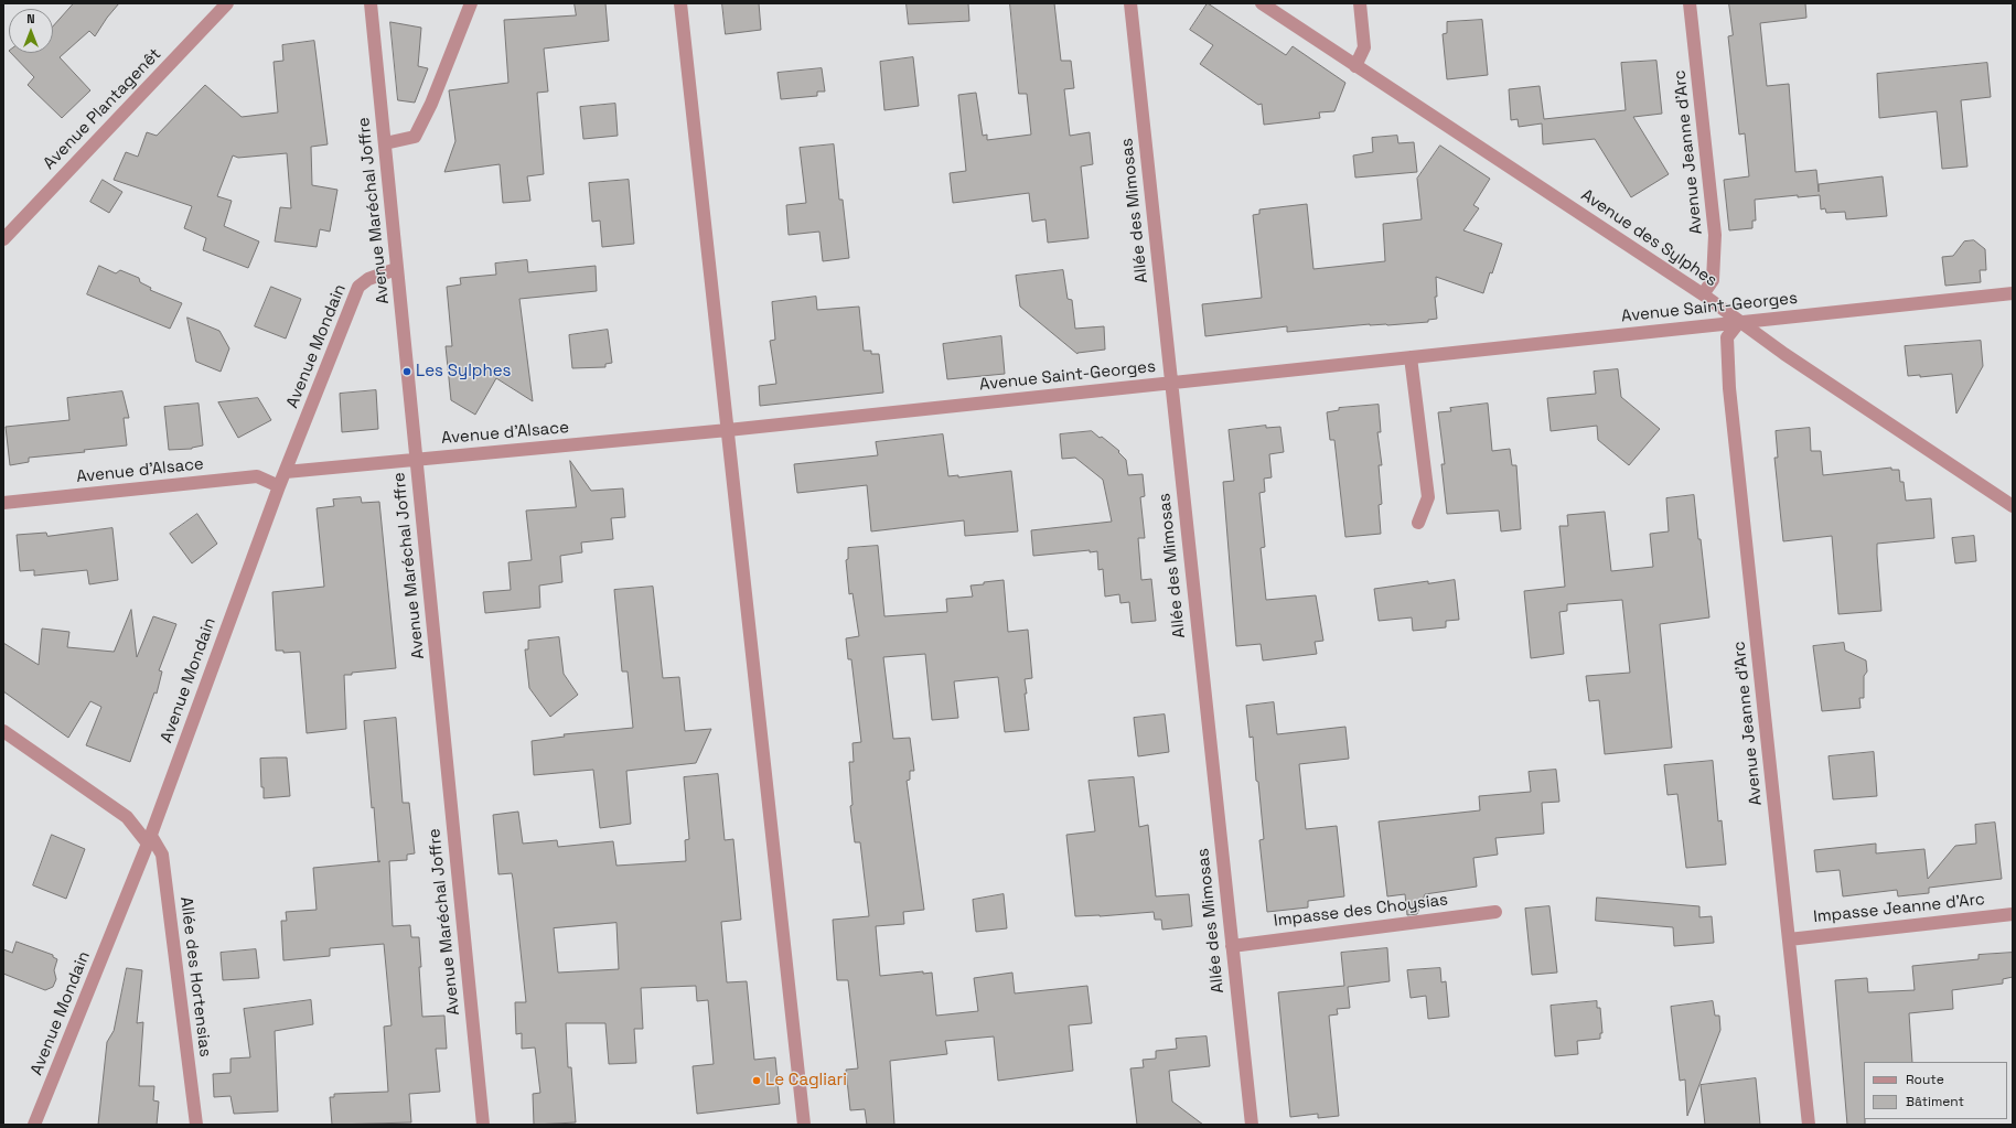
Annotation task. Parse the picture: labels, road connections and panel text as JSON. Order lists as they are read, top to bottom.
{
  "streets": {
    "street": [
      "Avenue Plantagenêt",
      "Avenue Jeanne d'Arc",
      "Avenue Maréchal Joffre",
      "Allée des Mimosas",
      "Avenue des Sylphes",
      "Avenue Saint-Georges",
      "Avenue Mondain",
      "Avenue d'Alsace",
      "Impasse Jeanne d'Arc",
      "Impasse des Choysias",
      "Allée des Hortensias"
    ]
  },
  "crossings": [
    ["Avenue Jeanne d'Arc", "Avenue des Sylphes"],
    ["Avenue Jeanne d'Arc", "Avenue Saint-Georges"],
    ["Avenue Jeanne d'Arc", "Impasse Jeanne d'Arc"],
    ["Avenue Maréchal Joffre", "Avenue Mondain"],
    ["Avenue Maréchal Joffre", "Avenue d'Alsace"],
    ["Allée des Mimosas", "Avenue Saint-Georges"],
    ["Allée des Mimosas", "Impasse des Choysias"],
    ["Avenue des Sylphes", "Avenue Saint-Georges"],
    ["Avenue Saint-Georges", "Avenue d'Alsace"],
    ["Avenue Mondain", "Avenue d'Alsace"],
    ["Avenue Mondain", "Allée des Hortensias"]
  ],
  "places": ["Les Sylphes", "Le Cagliari"],
  "legend": ["Route", "Bâtiment"],
  "north": "top"
}
